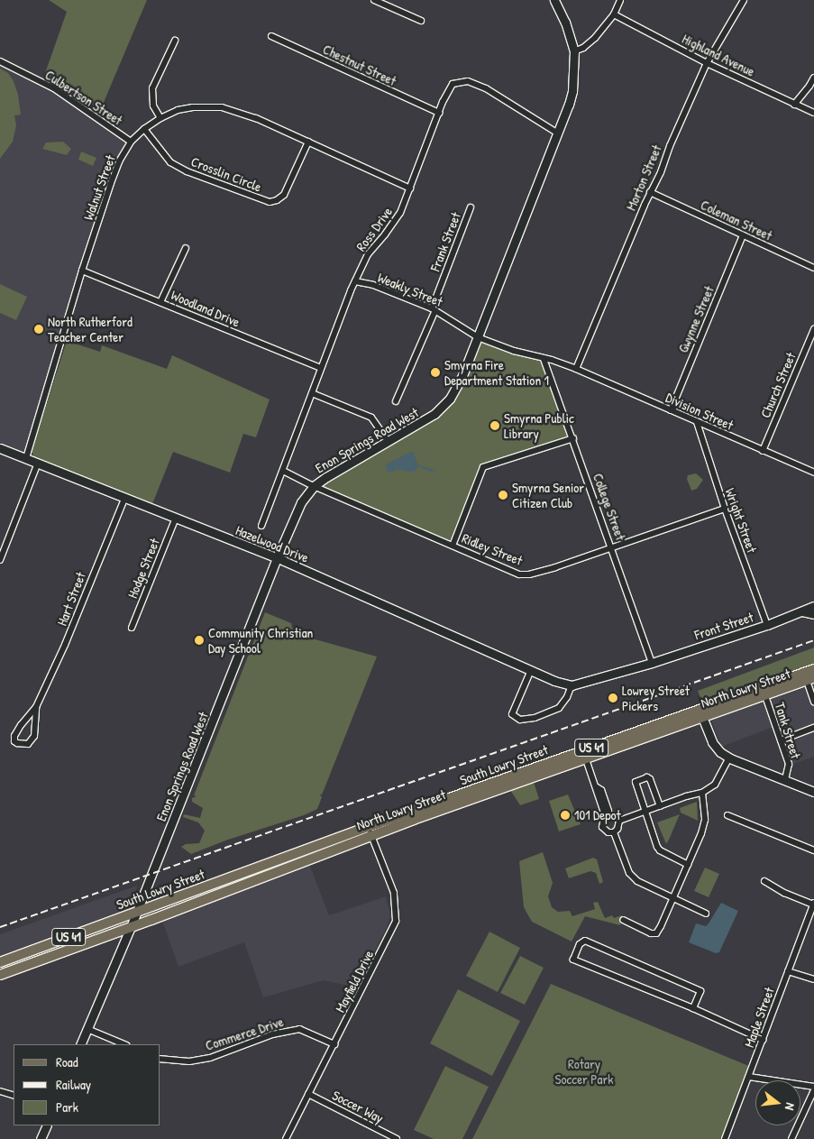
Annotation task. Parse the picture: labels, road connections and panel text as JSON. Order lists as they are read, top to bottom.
{
  "streets": {
    "main road": ["North Lowry Street", "US 41", "South Lowry Street"],
    "street": [
      "Highland Avenue",
      "Chestnut Street",
      "Culbertson Street",
      "Crosslin Circle",
      "Morton Street",
      "Walnut Street",
      "Coleman Street",
      "Ross Drive",
      "Frank Street",
      "Weakly Street",
      "Woodland Drive",
      "Gwynne Street",
      "Church Street",
      "Division Street",
      "Enon Springs Road West",
      "College Street",
      "Wright Street",
      "Hazelwood Drive",
      "Ridley Street",
      "Hodge Street",
      "Hart Street",
      "Front Street",
      "Tank Street",
      "Mayfield Drive",
      "Maple Street",
      "Commerce Drive",
      "Soccer Way"
    ]
  },
  "crossings": [
    ["Highland Avenue", "Morton Street"],
    ["Chestnut Street", "Ross Drive"],
    ["Culbertson Street", "Walnut Street"],
    ["Crosslin Circle", "Walnut Street"],
    ["Morton Street", "Coleman Street"],
    ["Morton Street", "Division Street"],
    ["Walnut Street", "Ross Drive"],
    ["Walnut Street", "Woodland Drive"],
    ["Walnut Street", "Hazelwood Drive"],
    ["Coleman Street", "Gwynne Street"],
    ["Ross Drive", "Weakly Street"],
    ["Ross Drive", "Woodland Drive"],
    ["Ross Drive", "Enon Springs Road West"],
    ["Ross Drive", "Ridley Street"],
    ["Frank Street", "Weakly Street"],
    ["Weakly Street", "Enon Springs Road West"],
    ["Gwynne Street", "Division Street"],
    ["Church Street", "Division Street"],
    ["Division Street", "Wright Street"],
    ["Enon Springs Road West", "Hazelwood Drive"],
    ["Enon Springs Road West", "Ridley Street"],
    ["Enon Springs Road West", "North Lowry Street"],
    ["Enon Springs Road West", "South Lowry Street"],
    ["College Street", "Ridley Street"],
    ["College Street", "Front Street"],
    ["Wright Street", "Ridley Street"],
    ["Wright Street", "Front Street"],
    ["Hazelwood Drive", "Hodge Street"],
    ["Hazelwood Drive", "Hart Street"],
    ["North Lowry Street", "South Lowry Street"],
    ["North Lowry Street", "Mayfield Drive"],
    ["Tank Street", "South Lowry Street"],
    ["South Lowry Street", "Mayfield Drive"],
    ["Mayfield Drive", "Commerce Drive"],
    ["Mayfield Drive", "Soccer Way"]
  ],
  "parks": ["Rotary Soccer Park"],
  "places": [
    "North Rutherford Teacher Center",
    "Smyrna Fire Department Station 1",
    "Smyrna Public Library",
    "Smyrna Senior Citizen Club",
    "Community Christian Day School",
    "Lowrey Street Pickers",
    "101 Depot"
  ],
  "legend": ["Road", "Railway", "Park"],
  "north": "right"
}
